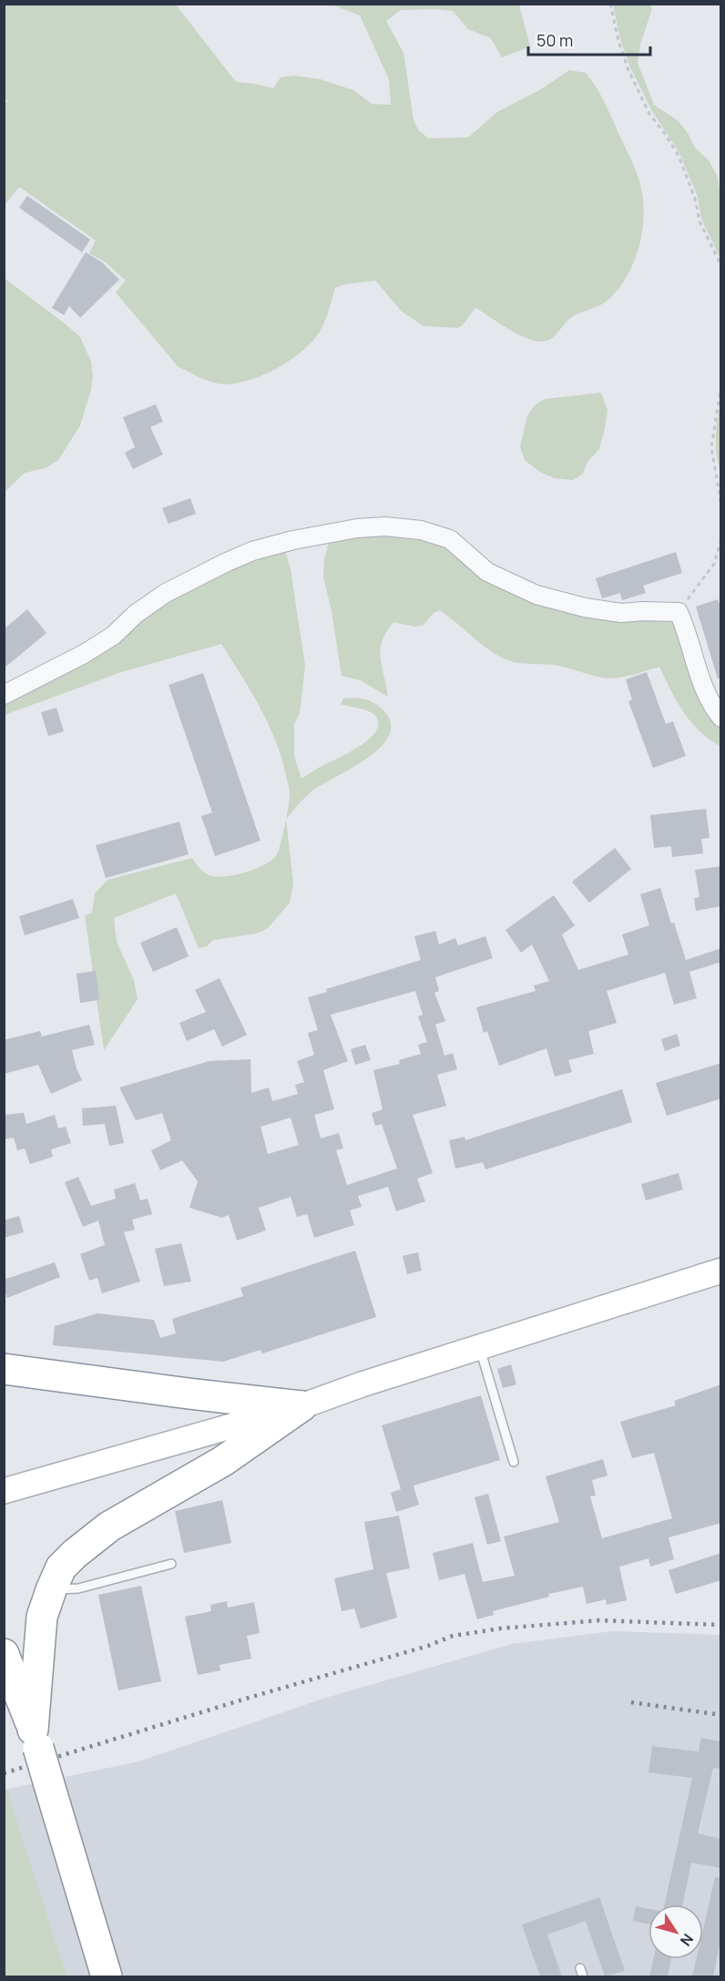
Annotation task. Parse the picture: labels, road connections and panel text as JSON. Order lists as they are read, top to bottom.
{
  "scale_bar": "50 m",
  "north": "bottom right"
}
